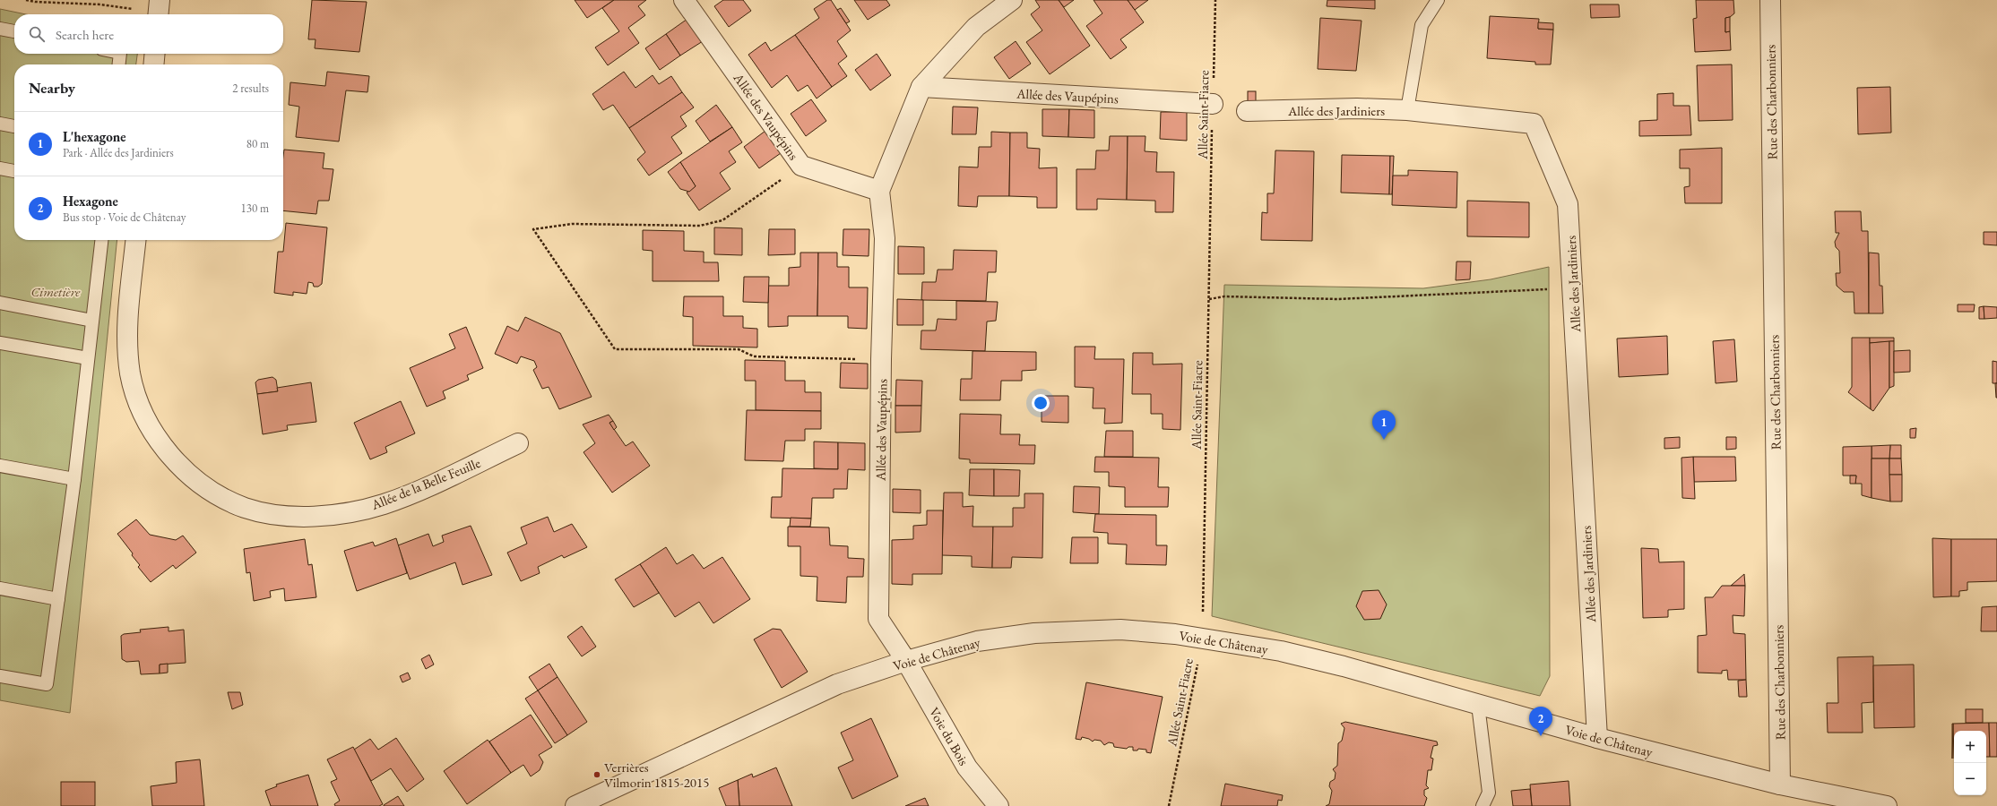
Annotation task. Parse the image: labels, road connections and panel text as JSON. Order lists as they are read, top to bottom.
{
  "streets": {
    "street": [
      "Allée des Vaupépins",
      "Rue des Charbonniers",
      "Allée des Jardiniers",
      "Allée de la Belle Feuille",
      "Voie de Châtenay",
      "Voie du Bois"
    ],
    "path": ["Allée Saint-Fiacre"]
  },
  "crossings": [
    ["Allée des Vaupépins", "Allée Saint-Fiacre"],
    ["Allée des Vaupépins", "Voie de Châtenay"],
    ["Allée des Vaupépins", "Voie du Bois"],
    ["Rue des Charbonniers", "Voie de Châtenay"],
    ["Allée des Jardiniers", "Voie de Châtenay"],
    ["Allée Saint-Fiacre", "Voie de Châtenay"],
    ["Voie de Châtenay", "Voie du Bois"]
  ],
  "parks": ["Cimetière"],
  "places": ["Verrières Vilmorin 1815-2015"],
  "page": {
    "search": "Search here",
    "heading": ["Nearby", "2 results"],
    "list": [
      {
        "mark": "1",
        "name": "L'hexagone",
        "note": "Park · Allée des Jardiniers",
        "value": "80 m"
      },
      {
        "mark": "2",
        "name": "Hexagone",
        "note": "Bus stop · Voie de Châtenay",
        "value": "130 m"
      }
    ],
    "pins": ["1", "2"],
    "map_buttons": ["+", "−"]
  }
}
